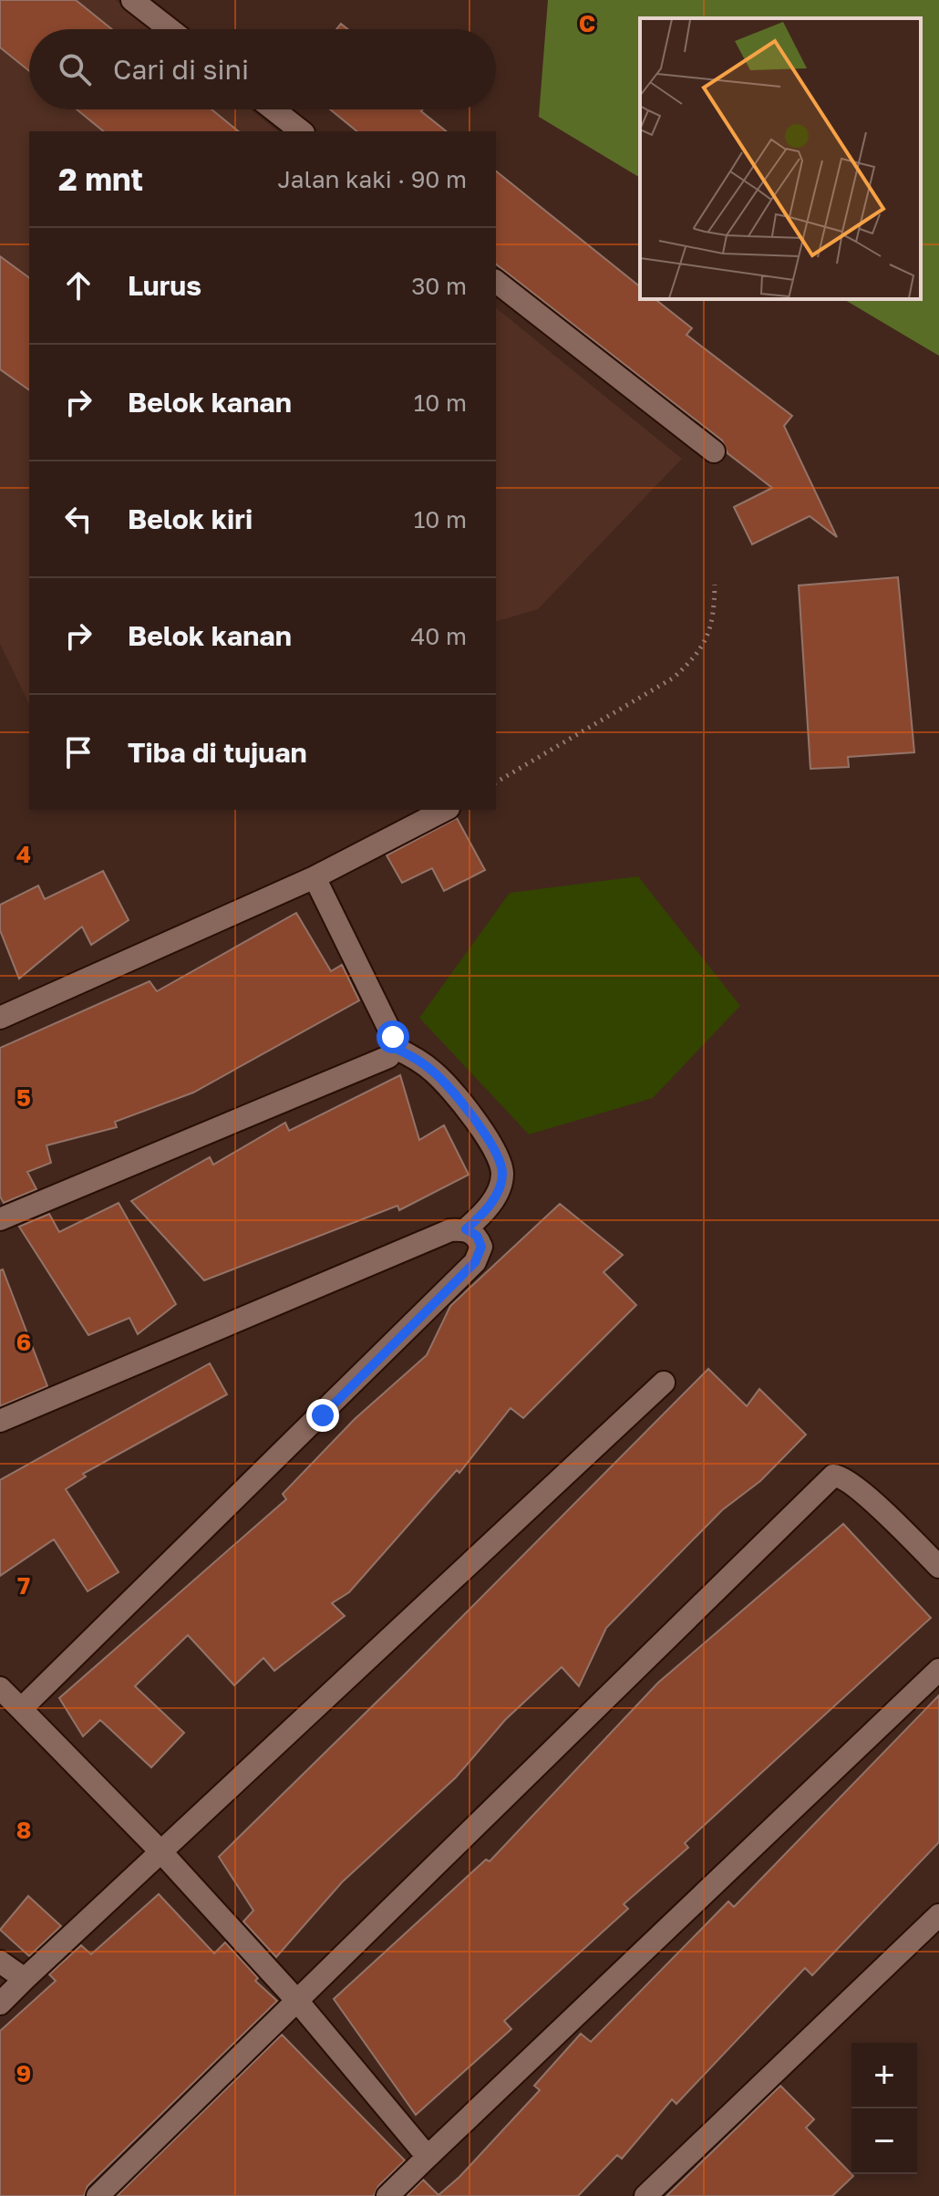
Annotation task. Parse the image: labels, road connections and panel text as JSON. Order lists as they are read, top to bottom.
{
  "page": {
    "search": "Cari di sini",
    "heading": ["2 mnt", "Jalan kaki · 90 m"],
    "list": [
      ["Lurus", "30 m"],
      ["Belok kanan", "10 m"],
      ["Belok kiri", "10 m"],
      ["Belok kanan", "40 m"],
      "Tiba di tujuan"
    ],
    "map_buttons": ["+", "−"]
  },
  "grid": {
    "columns": ["C"],
    "rows": [
      "4",
      "5",
      "6",
      "7",
      "8",
      "9"
    ]
  }
}
